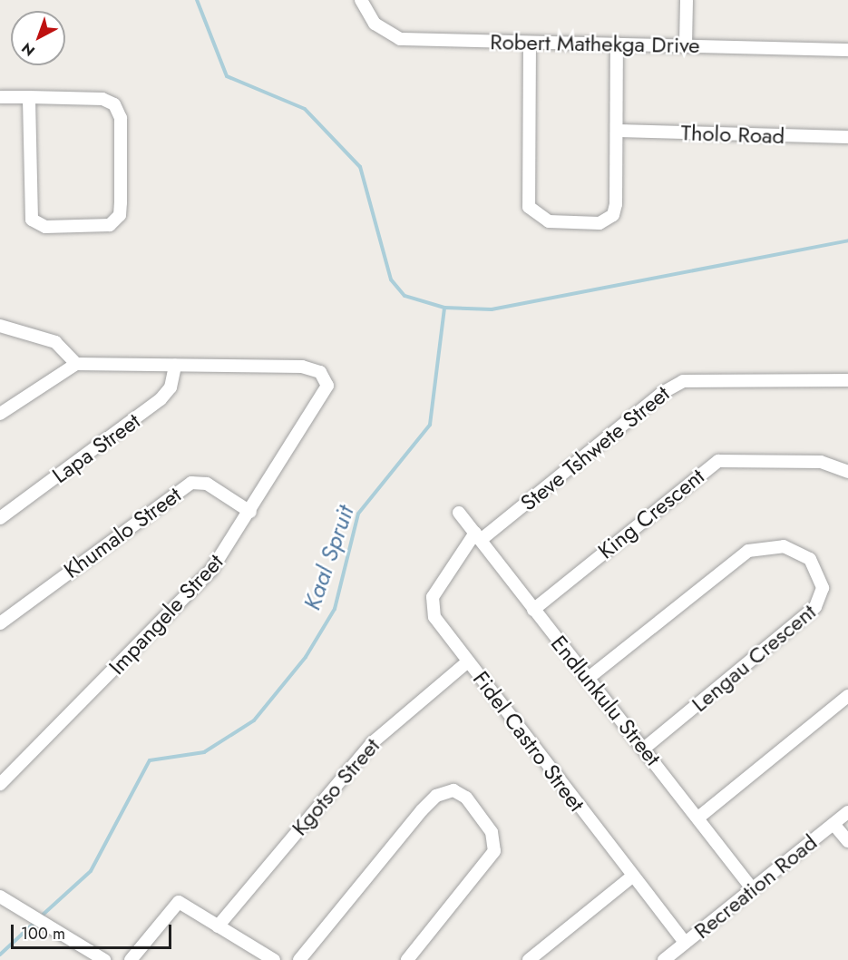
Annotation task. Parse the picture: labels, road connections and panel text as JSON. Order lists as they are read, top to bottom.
{
  "streets": {
    "street": [
      "Robert Mathekga Drive",
      "Tholo Road",
      "Lapa Street",
      "Steve Tshwete Street",
      "King Crescent",
      "Khumalo Street",
      "Impangele Street",
      "Lengau Crescent",
      "Endlunkulu Street",
      "Fidel Castro Street",
      "Kgotso Street",
      "Recreation Road"
    ]
  },
  "crossings": [
    ["Lapa Street", "Impangele Street"],
    ["Steve Tshwete Street", "Endlunkulu Street"],
    ["Steve Tshwete Street", "Fidel Castro Street"],
    ["King Crescent", "Endlunkulu Street"],
    ["Khumalo Street", "Impangele Street"],
    ["Lengau Crescent", "Endlunkulu Street"],
    ["Endlunkulu Street", "Fidel Castro Street"],
    ["Endlunkulu Street", "Recreation Road"],
    ["Fidel Castro Street", "Kgotso Street"],
    ["Fidel Castro Street", "Recreation Road"]
  ],
  "water": ["Kaal Spruit"],
  "scale_bar": "100 m",
  "north": "bottom left"
}
